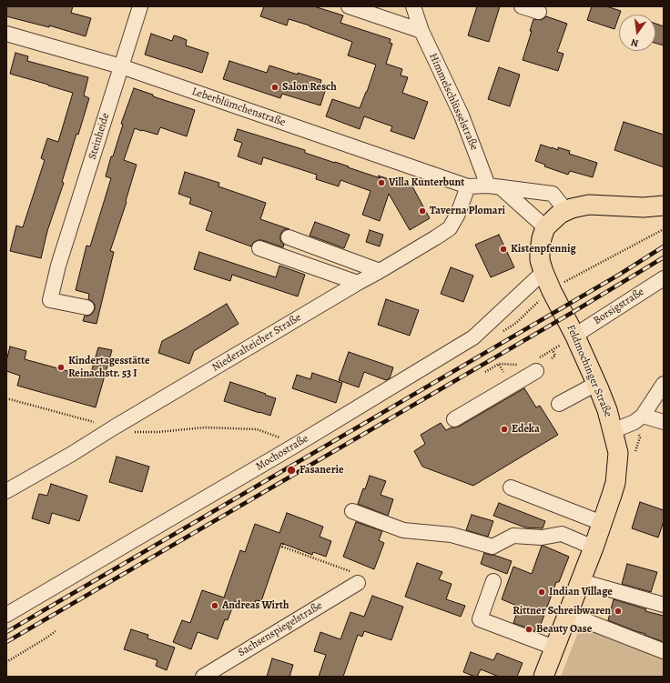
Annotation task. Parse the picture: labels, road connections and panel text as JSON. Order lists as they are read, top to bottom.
{
  "streets": {
    "main road": ["Feldmochinger Straße"],
    "street": [
      "Himmelschlüsselstraße",
      "Leberblümchenstraße",
      "Steinheide",
      "Borsigstraße",
      "Niederalteicher Straße",
      "Mochostraße",
      "Sachsenspiegelstraße"
    ]
  },
  "crossings": [
    ["Leberblümchenstraße", "Steinheide"],
    ["Leberblümchenstraße", "Niederalteicher Straße"],
    ["Borsigstraße", "Feldmochinger Straße"],
    ["Feldmochinger Straße", "Mochostraße"]
  ],
  "places": [
    "Salon Resch",
    "Villa Kunterbunt",
    "Taverna Plomari",
    "Kistenpfennig",
    "Kindertagesstätte Reinachstr. 53 I",
    "Edeka",
    "Fasanerie",
    "Indian Village",
    "Andreas Wirth",
    "Rittner Schreibwaren",
    "Beauty Oase"
  ],
  "north": "bottom"
}
